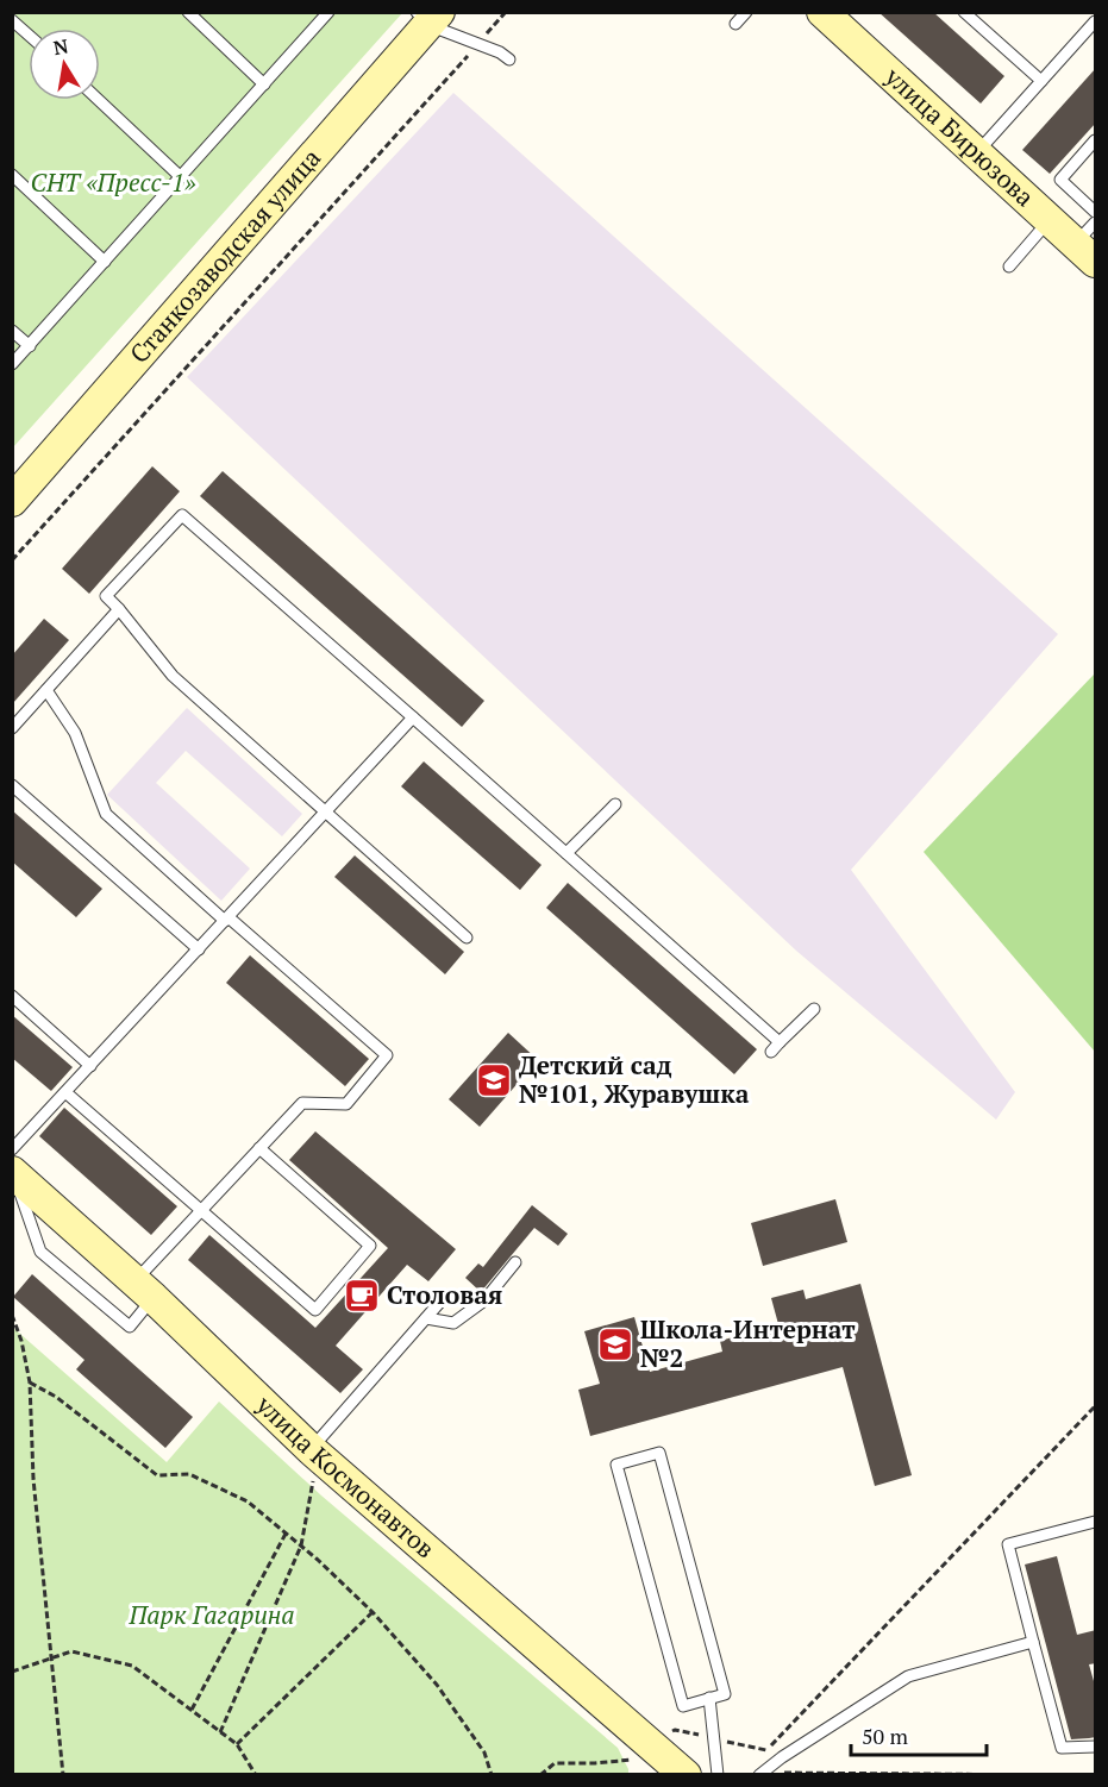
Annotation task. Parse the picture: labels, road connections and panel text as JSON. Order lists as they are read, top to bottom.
{
  "streets": {
    "street": ["улица Бирюзова", "Станкозаводская улица", "улица Космонавтов"]
  },
  "parks": ["СНТ «Пресс-1»", "Парк Гагарина"],
  "places": {
    "school or university": ["Детский сад №101, Журавушка", "Школа-Интернат №2"],
    "cafe": ["Столовая"]
  },
  "scale_bar": "50 m",
  "north": "top"
}
